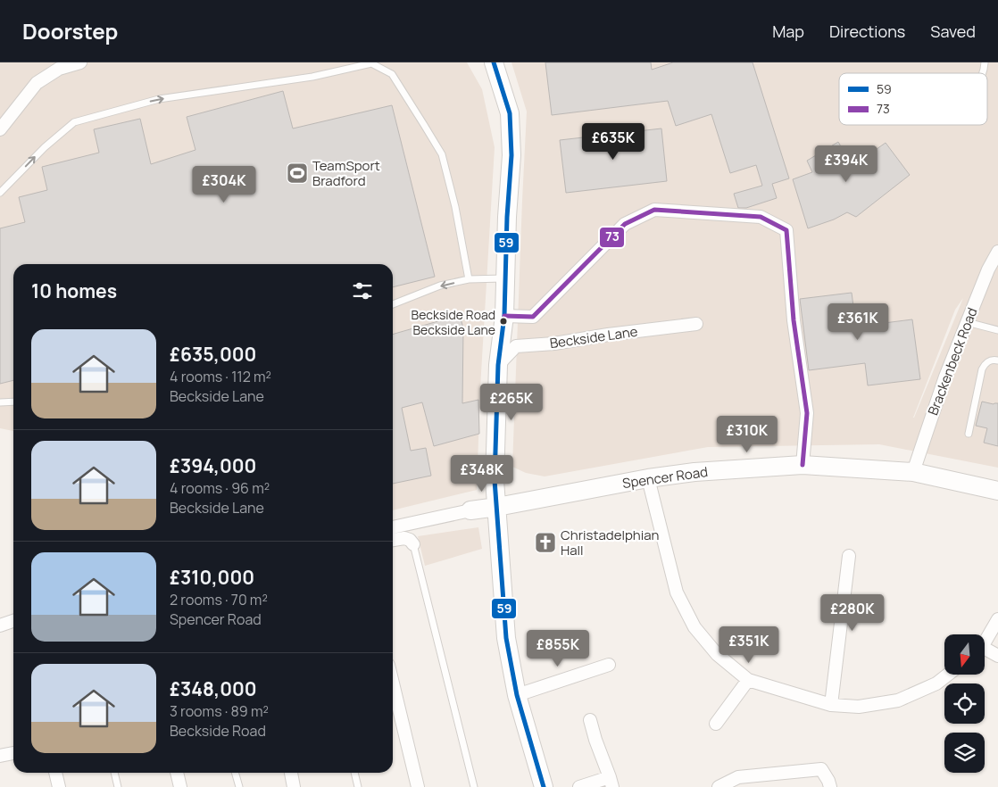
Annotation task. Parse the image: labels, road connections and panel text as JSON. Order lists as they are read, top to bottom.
{
  "streets": {
    "street": ["Beckside Lane", "Brackenbeck Road", "Spencer Road"]
  },
  "crossings": [
    ["Brackenbeck Road", "Spencer Road"]
  ],
  "places": {
    "sports": ["TeamSport Bradford"],
    "other": ["Beckside Road Beckside Lane"],
    "church": ["Christadelphian Hall"]
  },
  "lines": ["transit line 59", "transit line 73"],
  "legend": ["59", "73"],
  "north": "bottom",
  "page": {
    "header": "Doorstep",
    "nav": ["Map", "Directions", "Saved"],
    "price": [
      "£635K",
      "£394K",
      "£304K",
      "£361K",
      "£265K",
      "£310K",
      "£348K",
      "£280K",
      "£351K",
      "£855K"
    ],
    "heading": "10 homes",
    "list": [
      {
        "name": "£635,000",
        "note": "4 rooms · 112 m² · Beckside Lane"
      },
      {
        "name": "£394,000",
        "note": "4 rooms · 96 m² · Beckside Lane"
      },
      {
        "name": "£310,000",
        "note": "2 rooms · 70 m² · Spencer Road"
      },
      {
        "name": "£348,000",
        "note": "3 rooms · 89 m² · Beckside Road"
      }
    ]
  }
}
